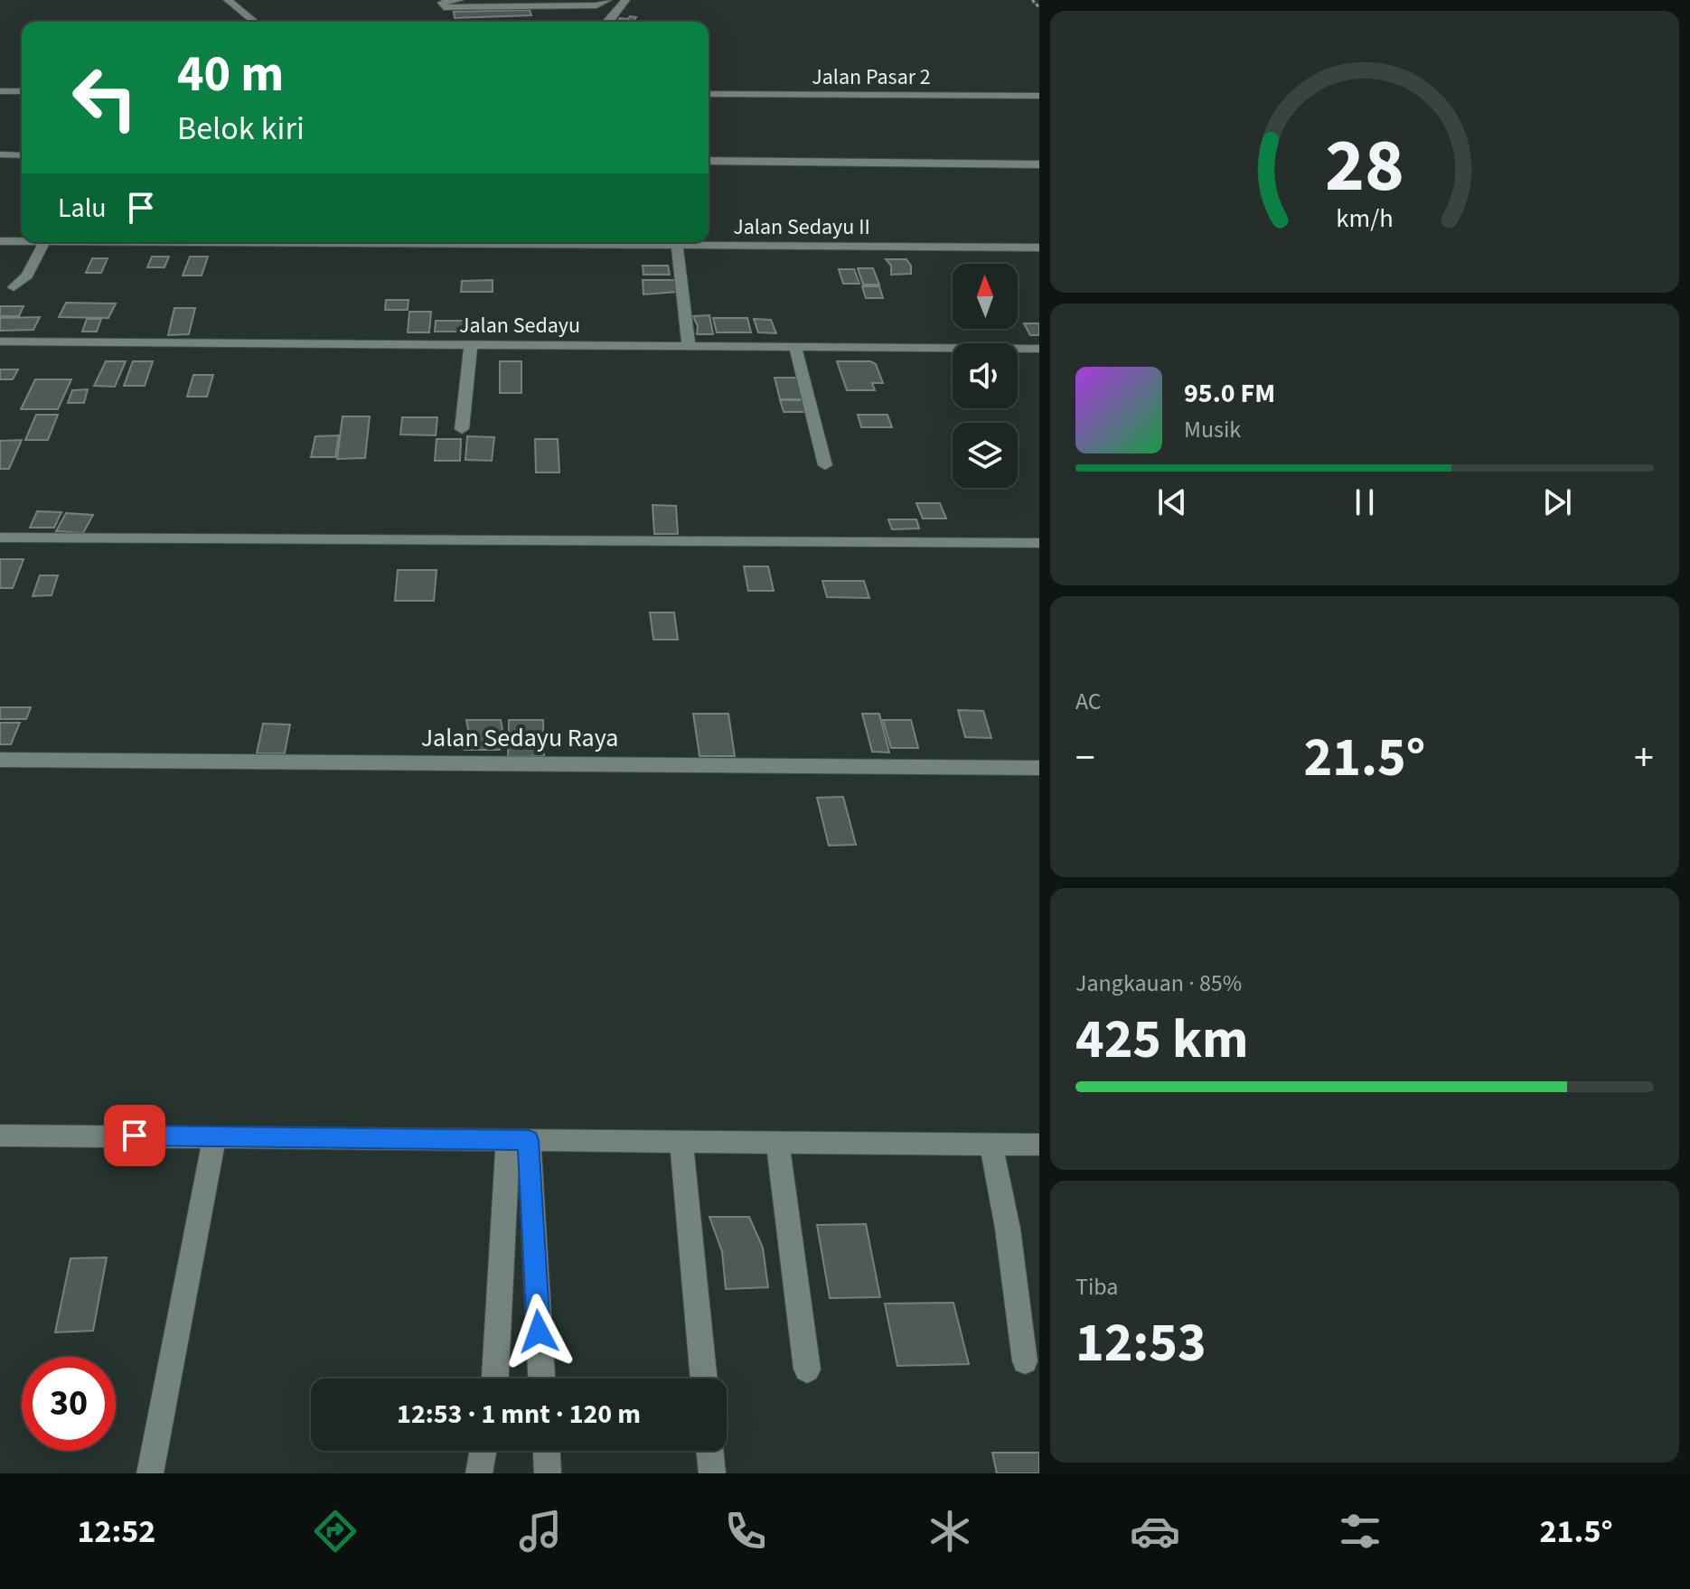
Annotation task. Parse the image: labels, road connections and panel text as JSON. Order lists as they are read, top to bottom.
{
  "streets": {
    "street": [
      "Jalan Pasar 2",
      "Jalan Sedayu II",
      "Jalan Sedayu",
      "Jalan Sedayu Raya"
    ]
  },
  "north": "top",
  "page": {
    "turn": ["40 m", "Belok kiri"],
    "then": "Lalu",
    "song": ["95.0 FM", "Musik"],
    "tile": [
      "AC",
      ["Jangkauan · 85%", "425 km"],
      ["Tiba", "12:53"]
    ],
    "heat": ["−", "21.5°", "+"],
    "limit": "30",
    "trip": "12:53 · 1 mnt · 120 m",
    "tabs": ["12:52", "21.5°"],
    "gauge": ["28", "km/h"]
  }
}
